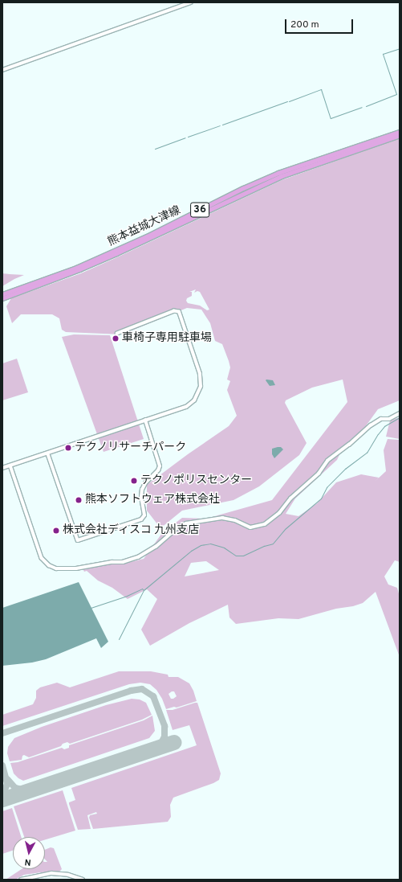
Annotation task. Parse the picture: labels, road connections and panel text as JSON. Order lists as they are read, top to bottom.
{
  "streets": {
    "main road": ["36", "熊本益城大津線"]
  },
  "places": [
    "車椅子専用駐車場",
    "テクノリサーチパーク",
    "テクノポリスセンター",
    "熊本ソフトウェア株式会社",
    "株式会社ディスコ 九州支店"
  ],
  "scale_bar": "200 m",
  "north": "bottom"
}
